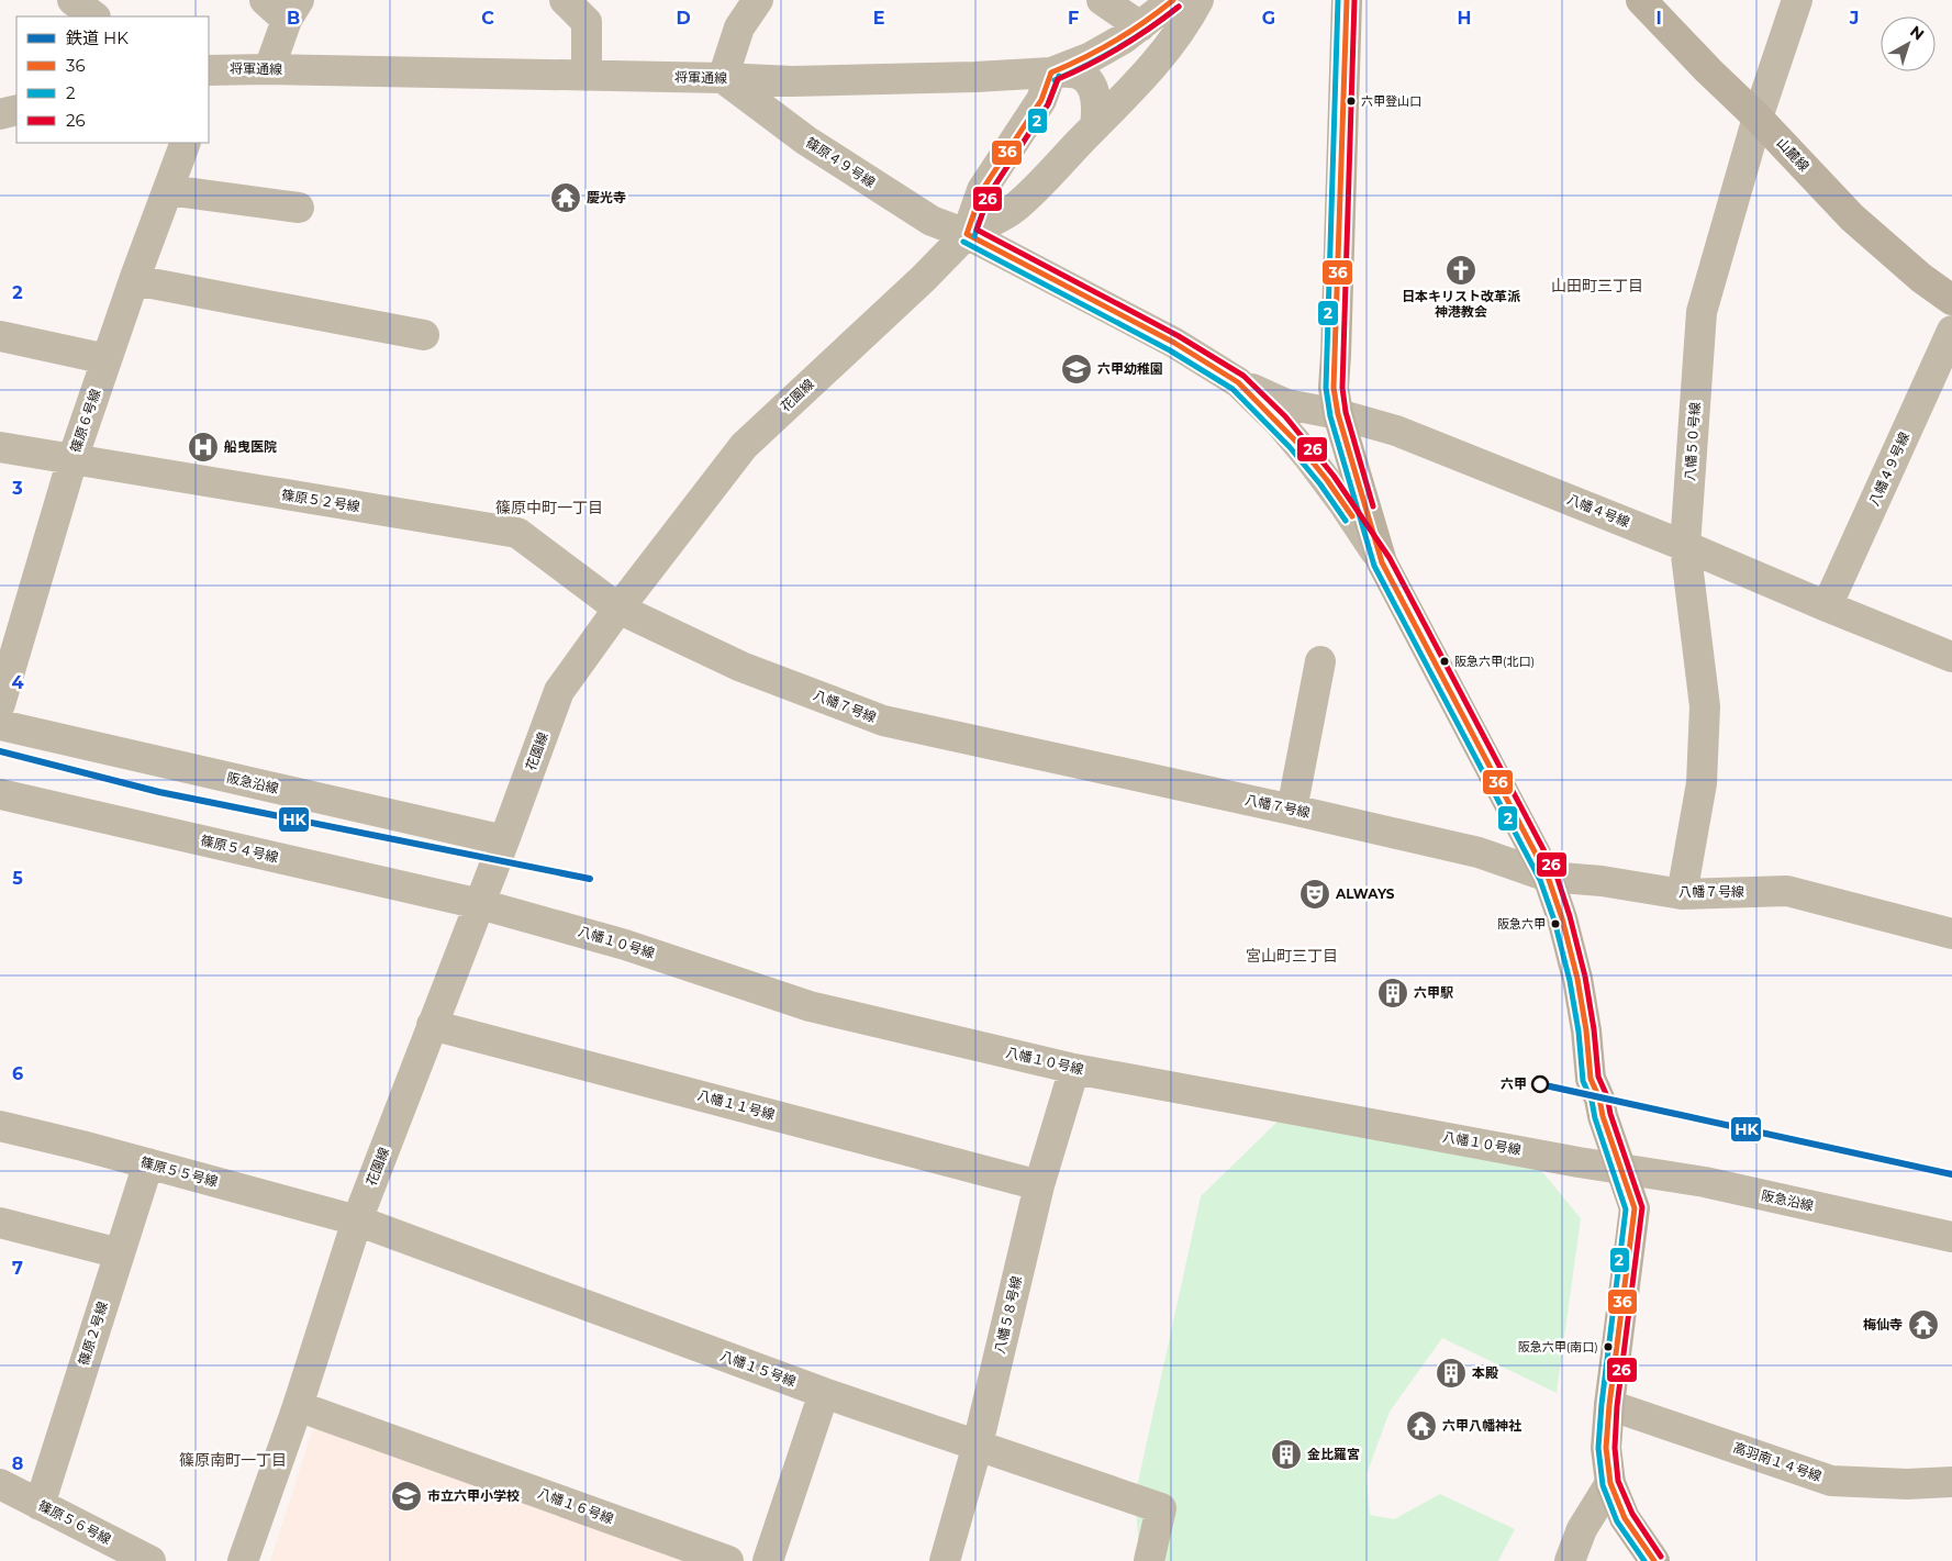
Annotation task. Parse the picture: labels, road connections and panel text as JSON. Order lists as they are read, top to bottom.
{
  "streets": {
    "main road": ["山麓線"],
    "street": [
      "将軍通線",
      "篠原４９号線",
      "花園線",
      "篠原６号線",
      "八幡５０号線",
      "八幡４９号線",
      "篠原５２号線",
      "八幡４号線",
      "八幡７号線",
      "阪急沿線",
      "篠原５４号線",
      "八幡１０号線",
      "八幡１１号線",
      "篠原５５号線",
      "八幡５８号線",
      "篠原２号線",
      "八幡１５号線",
      "高羽南１４号線",
      "八幡１６号線",
      "篠原５６号線"
    ]
  },
  "crossings": [
    ["将軍通線", "篠原４９号線"],
    ["将軍通線", "花園線"],
    ["山麓線", "八幡５０号線"],
    ["篠原４９号線", "花園線"],
    ["篠原４９号線", "八幡４号線"],
    ["花園線", "篠原５２号線"],
    ["花園線", "八幡４号線"],
    ["花園線", "八幡７号線"],
    ["花園線", "阪急沿線"],
    ["花園線", "篠原５４号線"],
    ["花園線", "八幡１０号線"],
    ["花園線", "八幡１１号線"],
    ["花園線", "篠原５５号線"],
    ["花園線", "八幡１５号線"],
    ["花園線", "八幡１６号線"],
    ["篠原６号線", "篠原５２号線"],
    ["八幡５０号線", "八幡４号線"],
    ["八幡５０号線", "八幡７号線"],
    ["八幡４９号線", "八幡４号線"],
    ["篠原５２号線", "八幡７号線"],
    ["阪急沿線", "八幡１０号線"],
    ["篠原５４号線", "八幡１０号線"],
    ["八幡１０号線", "八幡５８号線"],
    ["八幡１１号線", "八幡５８号線"],
    ["篠原５５号線", "篠原２号線"],
    ["篠原５５号線", "八幡１５号線"],
    ["八幡５８号線", "八幡１５号線"],
    ["篠原２号線", "篠原５６号線"]
  ],
  "districts": [
    "山田町三丁目",
    "篠原中町一丁目",
    "宮山町三丁目",
    "篠原南町一丁目"
  ],
  "places": {
    "other": [
      "六甲登山口",
      "阪急六甲(北口)",
      "阪急六甲",
      "六甲",
      "阪急六甲(南口)"
    ],
    "temple": ["慶光寺", "梅仙寺", "六甲八幡神社"],
    "church": ["日本キリスト改革派 神港教会"],
    "school or university": ["六甲幼稚園", "市立六甲小学校"],
    "hospital": ["船曳医院"],
    "theatre": ["ALWAYS"],
    "building": ["六甲駅", "本殿", "金比羅宮"]
  },
  "lines": [
    "transit line 36",
    "transit line 2",
    "transit line 26",
    "rail line HK"
  ],
  "legend": [
    "鉄道 HK",
    "36",
    "2",
    "26"
  ],
  "north": "top right",
  "grid": {
    "columns": [
      "B",
      "C",
      "D",
      "E",
      "F",
      "G",
      "H",
      "I",
      "J"
    ],
    "rows": [
      "2",
      "3",
      "4",
      "5",
      "6",
      "7",
      "8"
    ]
  }
}
